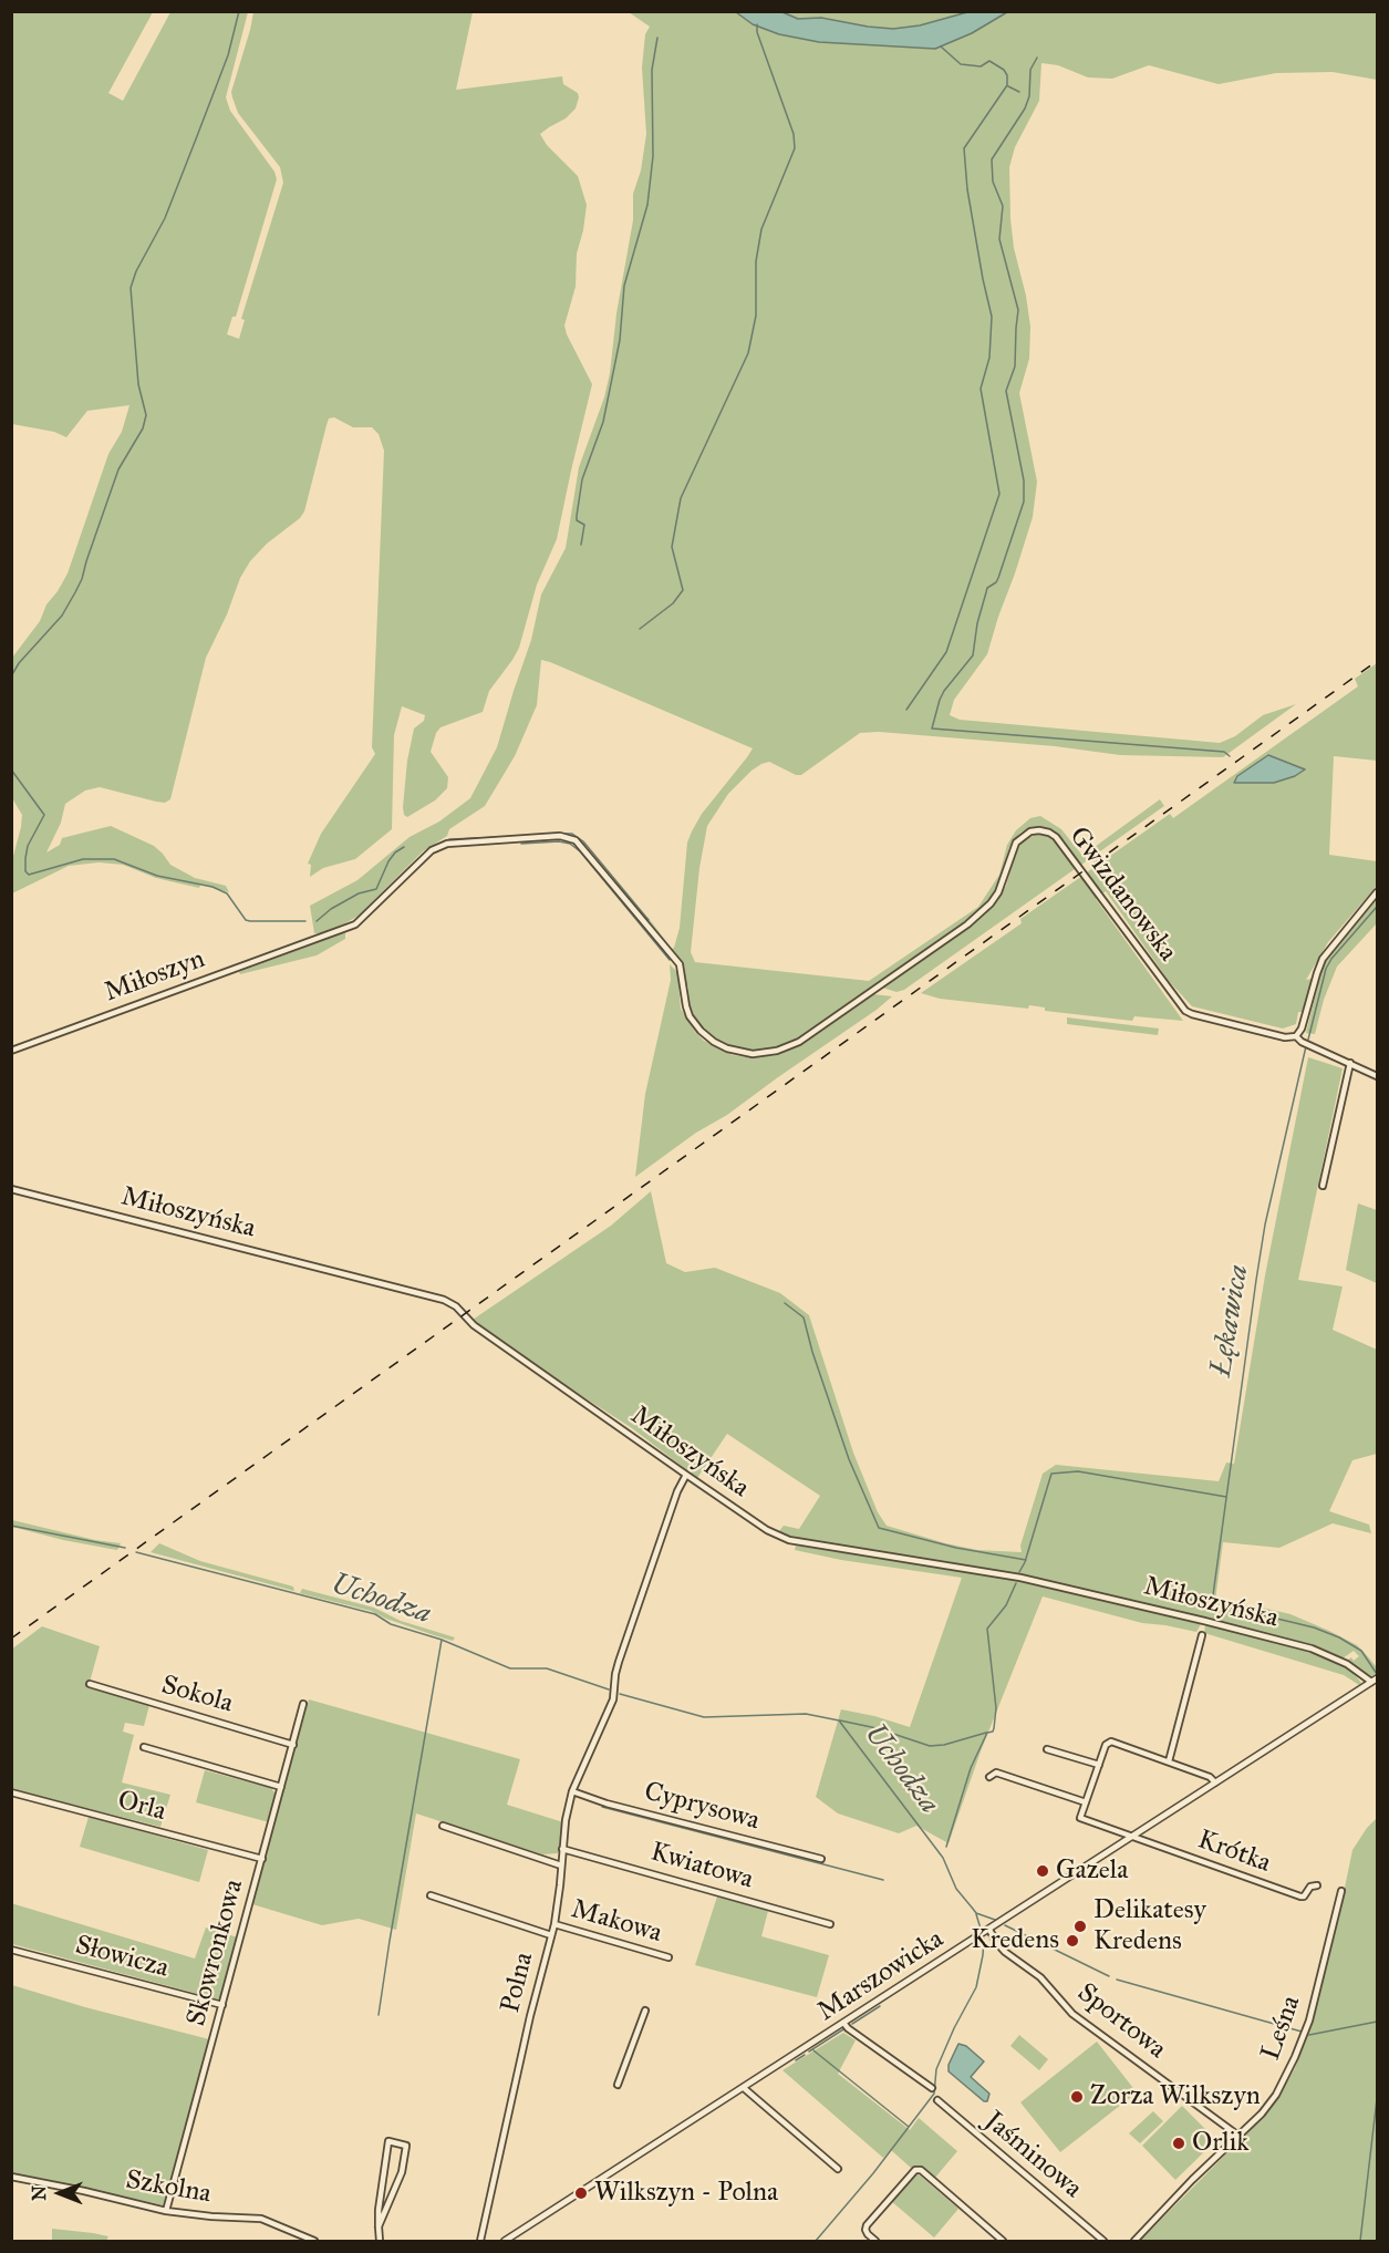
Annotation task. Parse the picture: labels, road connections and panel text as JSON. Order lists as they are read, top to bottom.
{
  "streets": {
    "street": [
      "Gwizdanowska",
      "Miłoszyn",
      "Miłoszyńska",
      "Sokola",
      "Orla",
      "Cyprysowa",
      "Krótka",
      "Kwiatowa",
      "Makowa",
      "Skowronkowa",
      "Słowicza",
      "Marszowicka",
      "Polna",
      "Sportowa",
      "Leśna",
      "Jaśminowa",
      "Szkolna"
    ]
  },
  "crossings": [
    ["Gwizdanowska", "Miłoszyn"],
    ["Miłoszyńska", "Marszowicka"],
    ["Miłoszyńska", "Polna"],
    ["Sokola", "Skowronkowa"],
    ["Orla", "Skowronkowa"],
    ["Cyprysowa", "Polna"],
    ["Krótka", "Marszowicka"],
    ["Kwiatowa", "Polna"],
    ["Makowa", "Polna"],
    ["Skowronkowa", "Słowicza"],
    ["Skowronkowa", "Szkolna"],
    ["Marszowicka", "Sportowa"],
    ["Sportowa", "Leśna"]
  ],
  "water": ["Łękawica", "Uchodza"],
  "places": [
    "Gazela",
    "Delikatesy Kredens",
    "Kredens",
    "Zorza Wilkszyn",
    "Orlik",
    "Wilkszyn - Polna"
  ],
  "north": "left"
}
